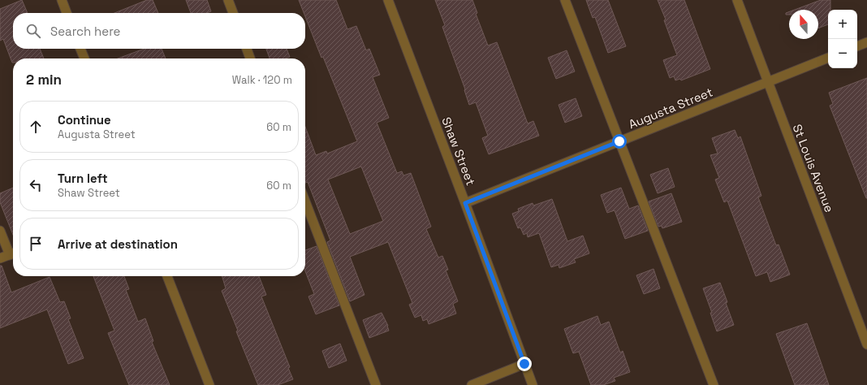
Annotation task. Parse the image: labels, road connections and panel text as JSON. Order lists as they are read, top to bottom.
{
  "streets": {
    "street": ["Augusta Street", "Shaw Street", "St Louis Avenue"]
  },
  "crossings": [
    ["Augusta Street", "Shaw Street"],
    ["Augusta Street", "St Louis Avenue"]
  ],
  "north": "top",
  "page": {
    "map_buttons": ["+", "−"],
    "search": "Search here",
    "heading": ["2 min", "Walk · 120 m"],
    "list": [
      ["Continue", "Augusta Street", "60 m"],
      ["Turn left", "Shaw Street", "60 m"],
      "Arrive at destination"
    ]
  }
}
